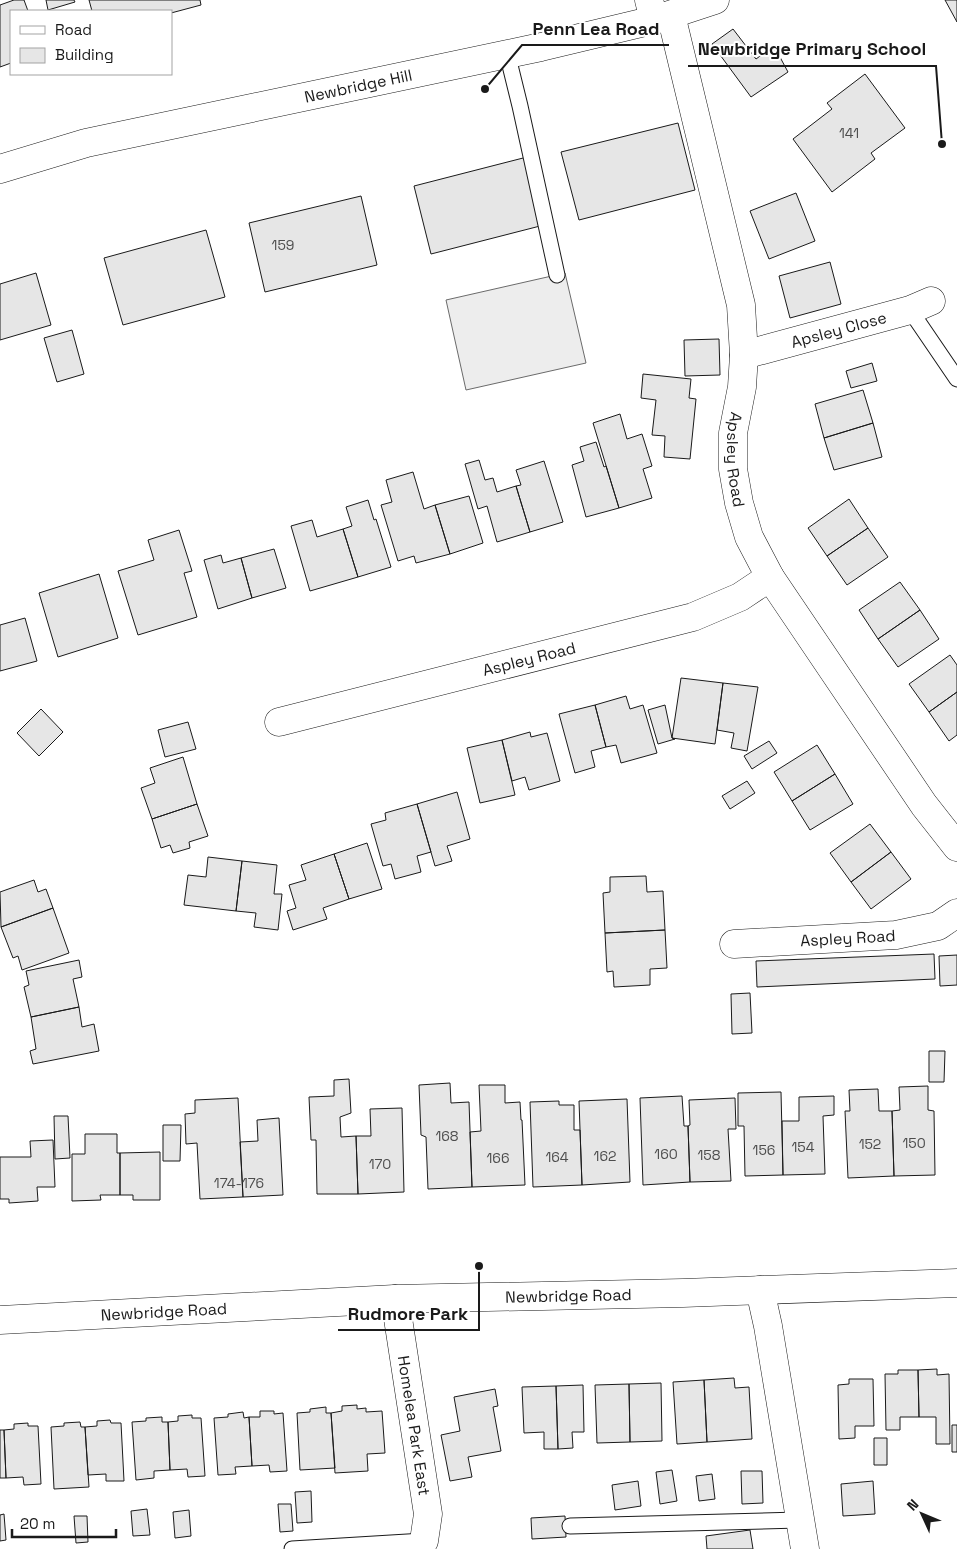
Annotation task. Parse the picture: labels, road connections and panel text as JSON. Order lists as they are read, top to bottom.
{
  "streets": {
    "street": [
      "Newbridge Hill",
      "Apsley Close",
      "Apsley Road",
      "Aspley Road",
      "Newbridge Road",
      "Homelea Park East"
    ]
  },
  "crossings": [
    ["Newbridge Hill", "Apsley Road"],
    ["Apsley Close", "Apsley Road"],
    ["Apsley Road", "Aspley Road"],
    ["Newbridge Road", "Homelea Park East"]
  ],
  "places": ["Penn Lea Road", "Newbridge Primary School", "Rudmore Park"],
  "house_numbers": [
    "141",
    "159",
    "168",
    "150",
    "152",
    "154",
    "156",
    "160",
    "158",
    "162",
    "164",
    "166",
    "170",
    "174-176"
  ],
  "legend": ["Road", "Building"],
  "scale_bar": "20 m",
  "north": "top left"
}
